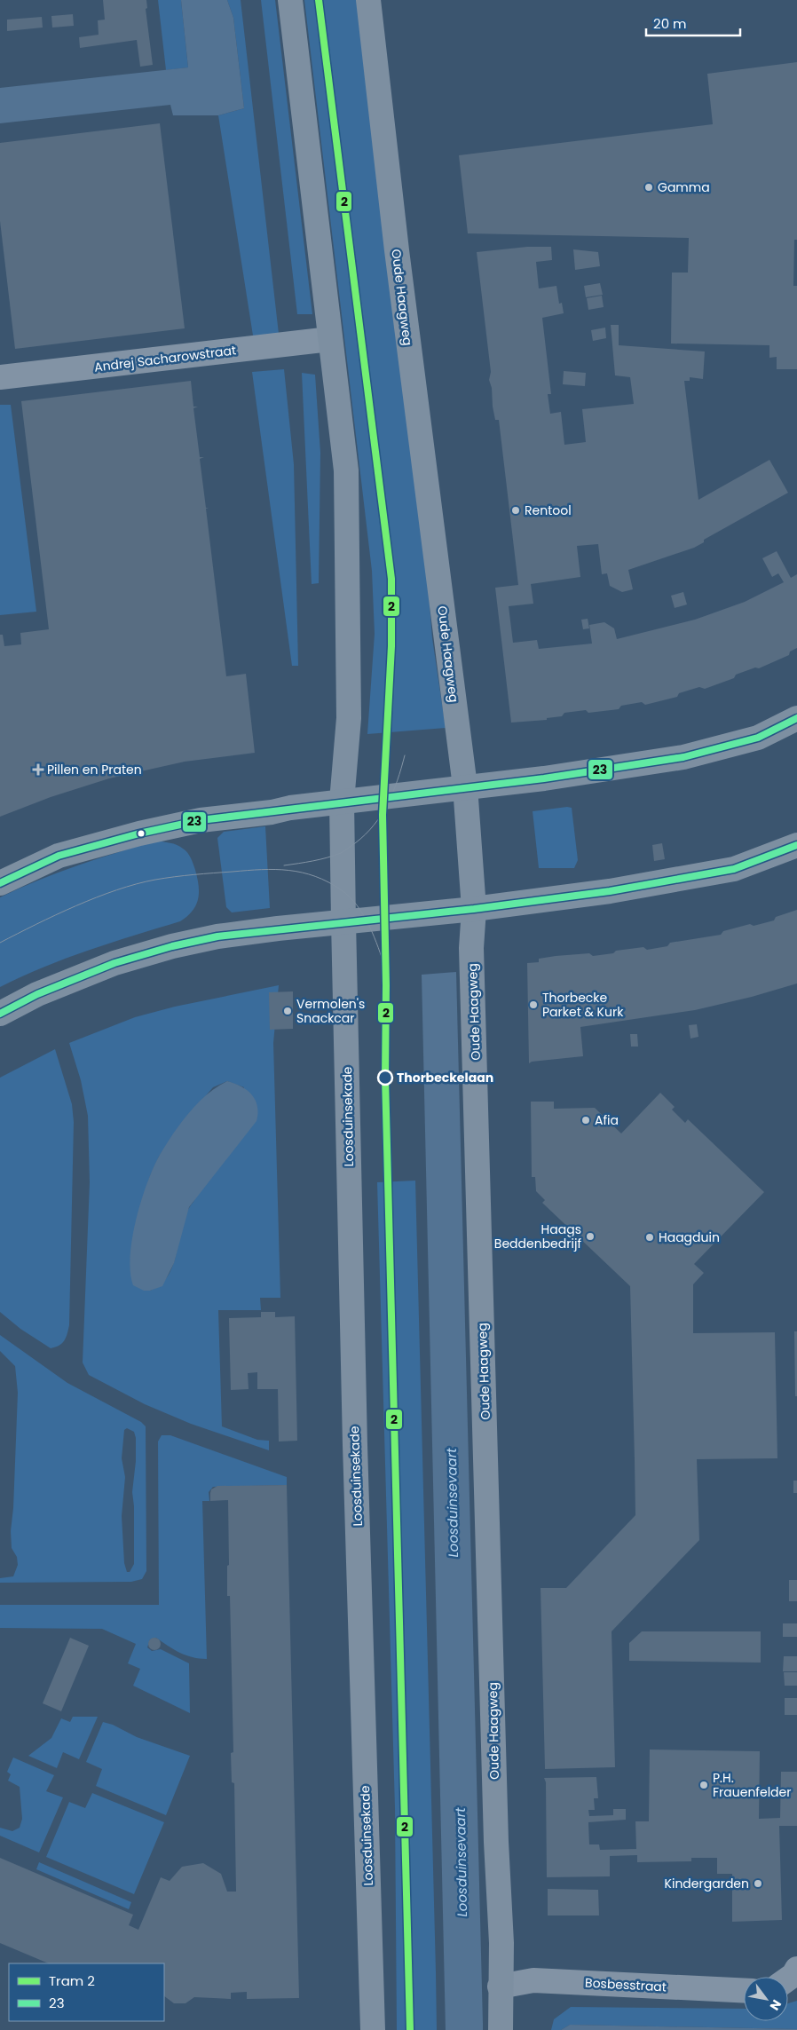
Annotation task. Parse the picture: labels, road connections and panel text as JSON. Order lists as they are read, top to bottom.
{
  "streets": {
    "main road": ["Oude Haagweg", "Loosduinsekade"],
    "street": ["Andrej Sacharowstraat", "Bosbesstraat"]
  },
  "crossings": [
    ["Oude Haagweg", "Bosbesstraat"]
  ],
  "water": ["Loosduinsevaart"],
  "places": {
    "other": [
      "Gamma",
      "Rentool",
      "Thorbecke Parket & Kurk",
      "Vermolen's Snackcar",
      "Thorbeckelaan",
      "Afia",
      "Haags Beddenbedrijf",
      "Haagduin",
      "P.H. Frauenfelder",
      "Kindergarden"
    ],
    "health": ["Pillen en Praten"]
  },
  "lines": ["tram line 2", "transit line 23"],
  "legend": ["Tram 2", "23"],
  "scale_bar": "20 m",
  "north": "bottom right"
}
